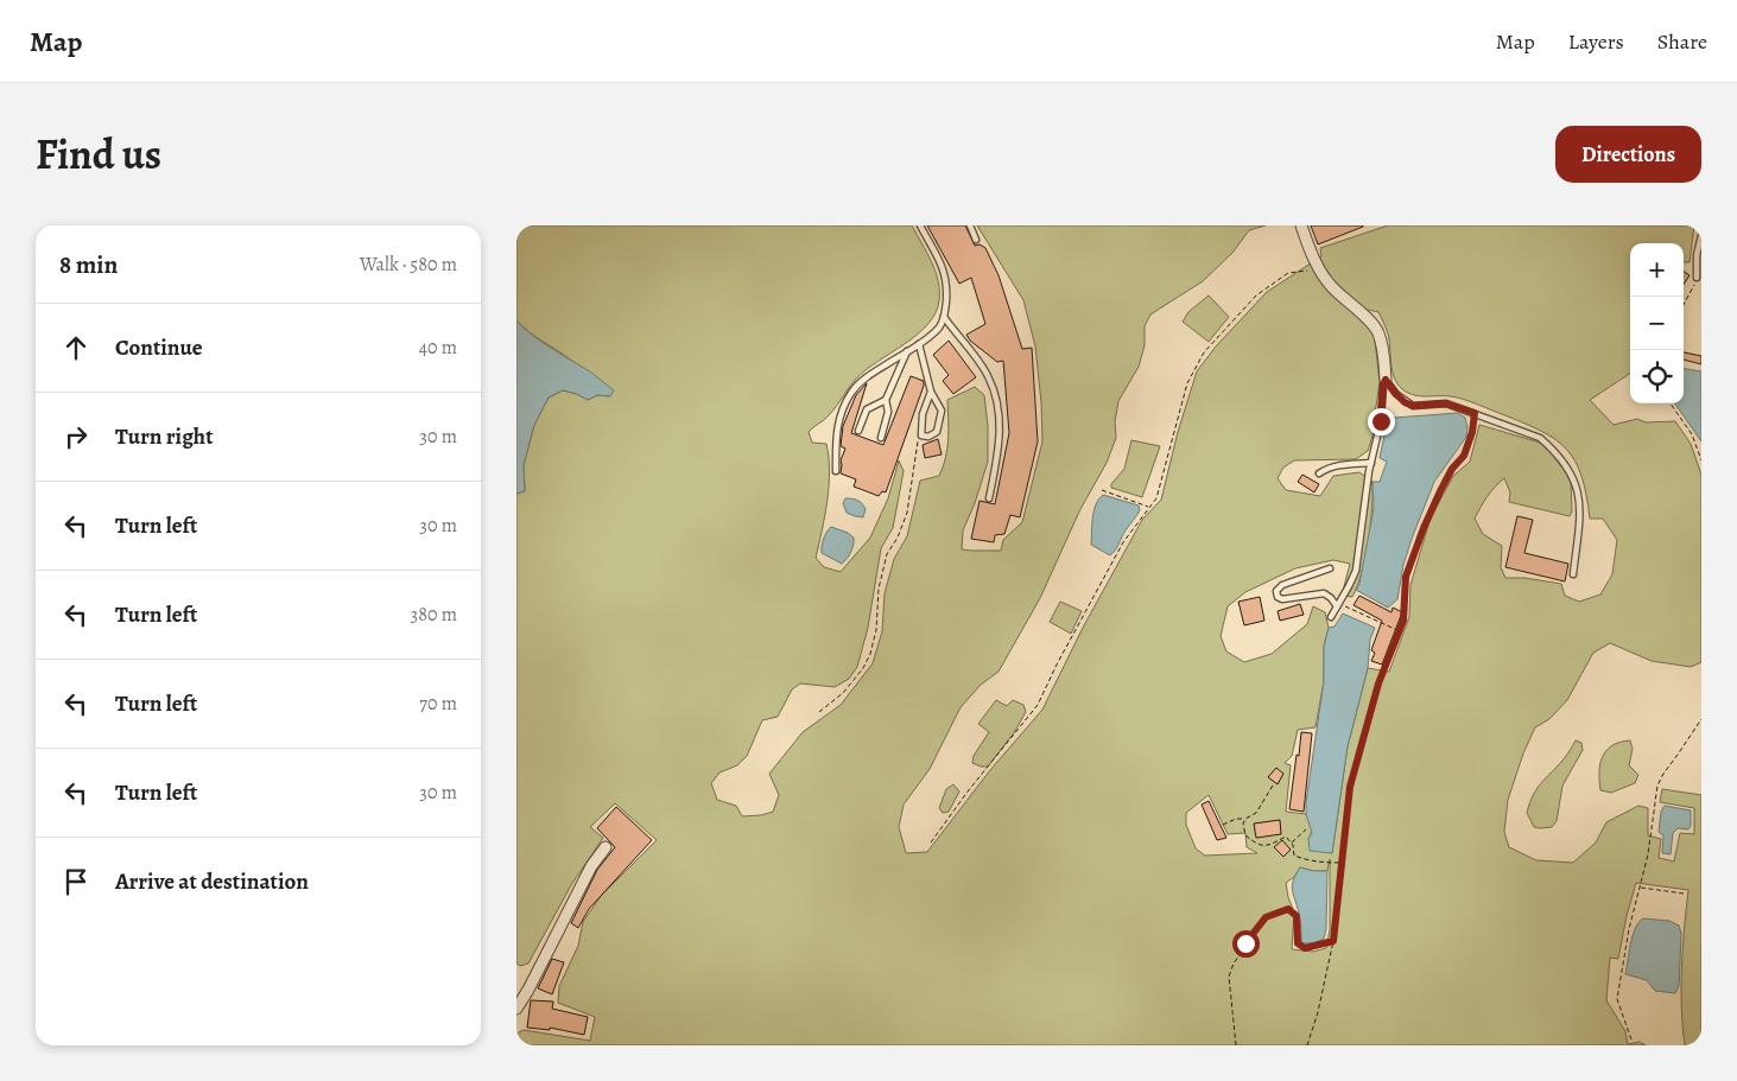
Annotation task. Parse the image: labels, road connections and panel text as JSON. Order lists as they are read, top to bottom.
{
  "page": {
    "header": "Map",
    "nav": ["Map", "Layers", "Share"],
    "title": "Find us",
    "buttons": "Directions",
    "heading": ["8 min", "Walk · 580 m"],
    "map_buttons": ["+", "−"],
    "list": [
      ["Continue", "40 m"],
      ["Turn right", "30 m"],
      ["Turn left", "30 m"],
      ["Turn left", "380 m"],
      ["Turn left", "70 m"],
      ["Turn left", "30 m"],
      "Arrive at destination"
    ]
  }
}
